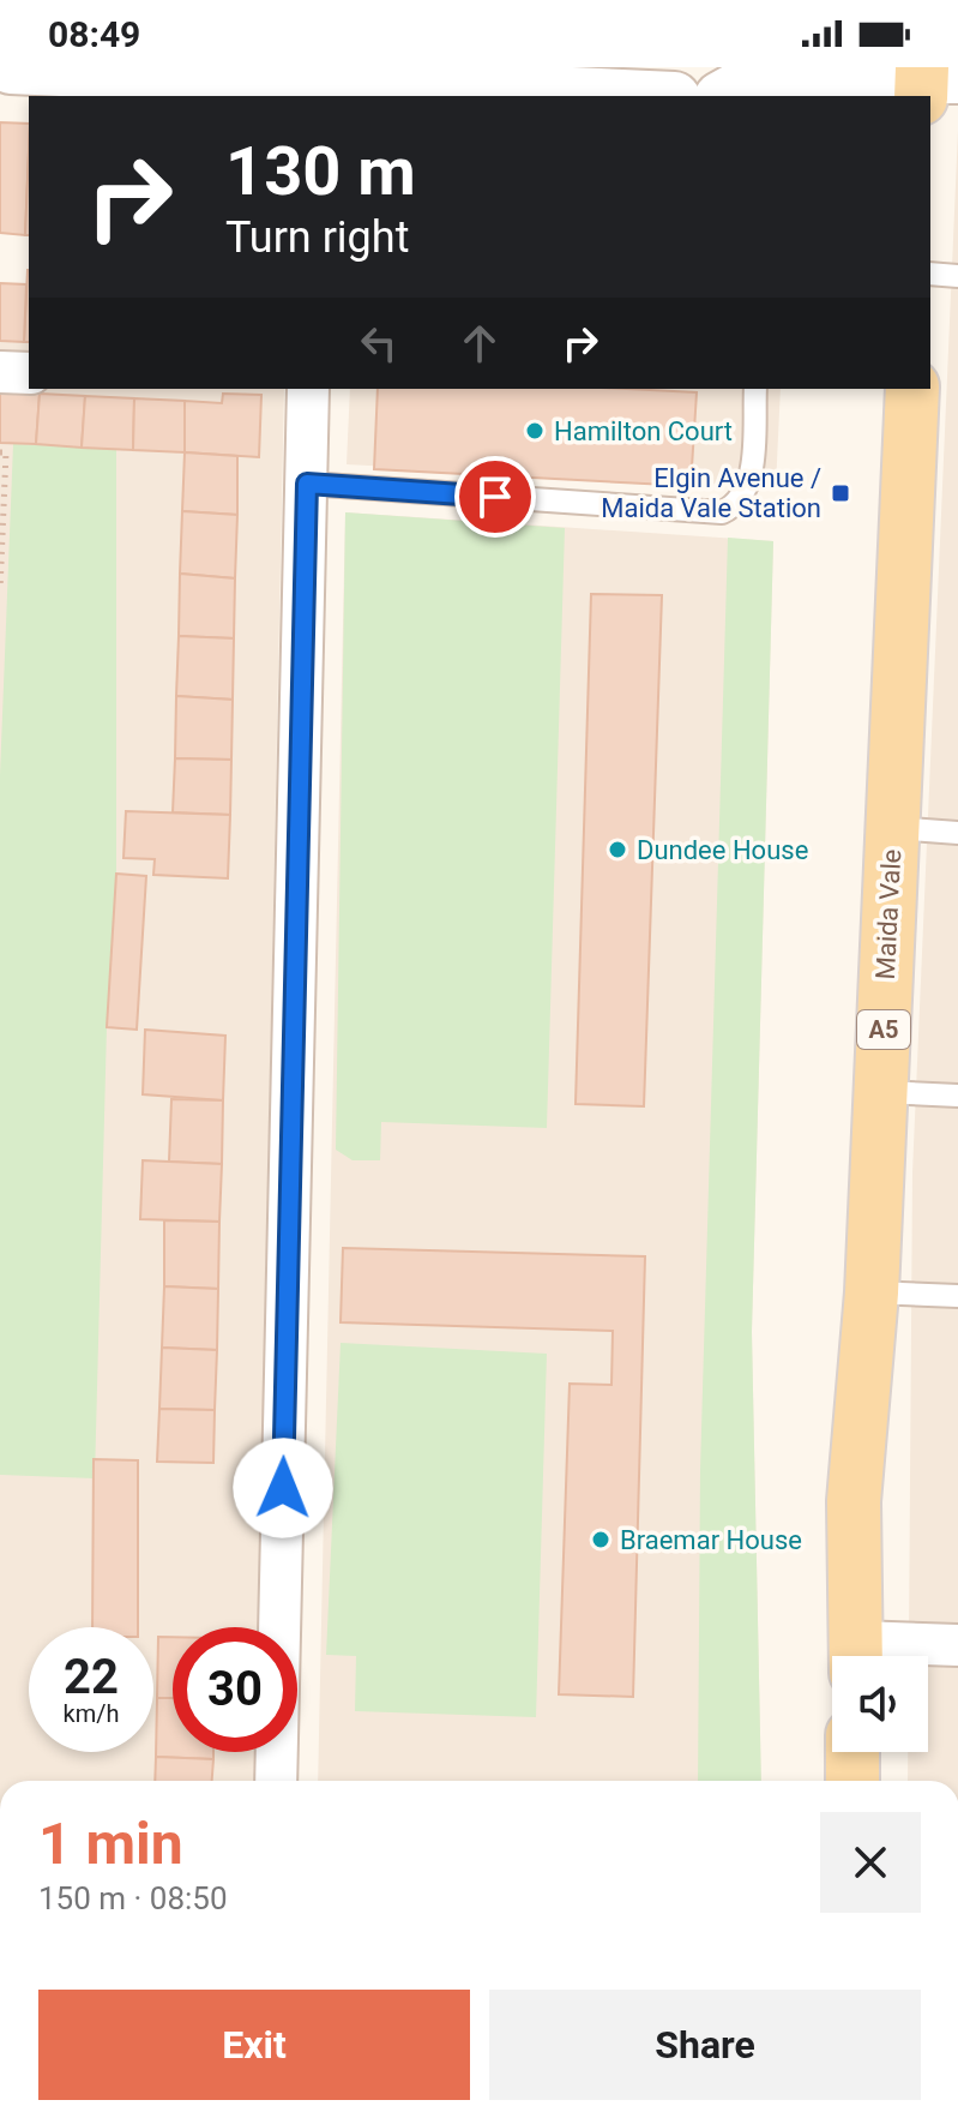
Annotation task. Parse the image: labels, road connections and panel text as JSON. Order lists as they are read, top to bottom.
{
  "streets": {
    "main road": ["Maida Vale", "A5"]
  },
  "places": {
    "other": ["Hamilton Court", "Dundee House", "Braemar House"],
    "transit": ["Elgin Avenue / Maida Vale Station"]
  },
  "page": {
    "status": "08:49",
    "turn": ["130 m", "Turn right"],
    "speed": "22 km/h",
    "limit": "30",
    "heading": ["1 min", "150 m · 08:50"],
    "buttons": ["Exit", "Share"]
  }
}
